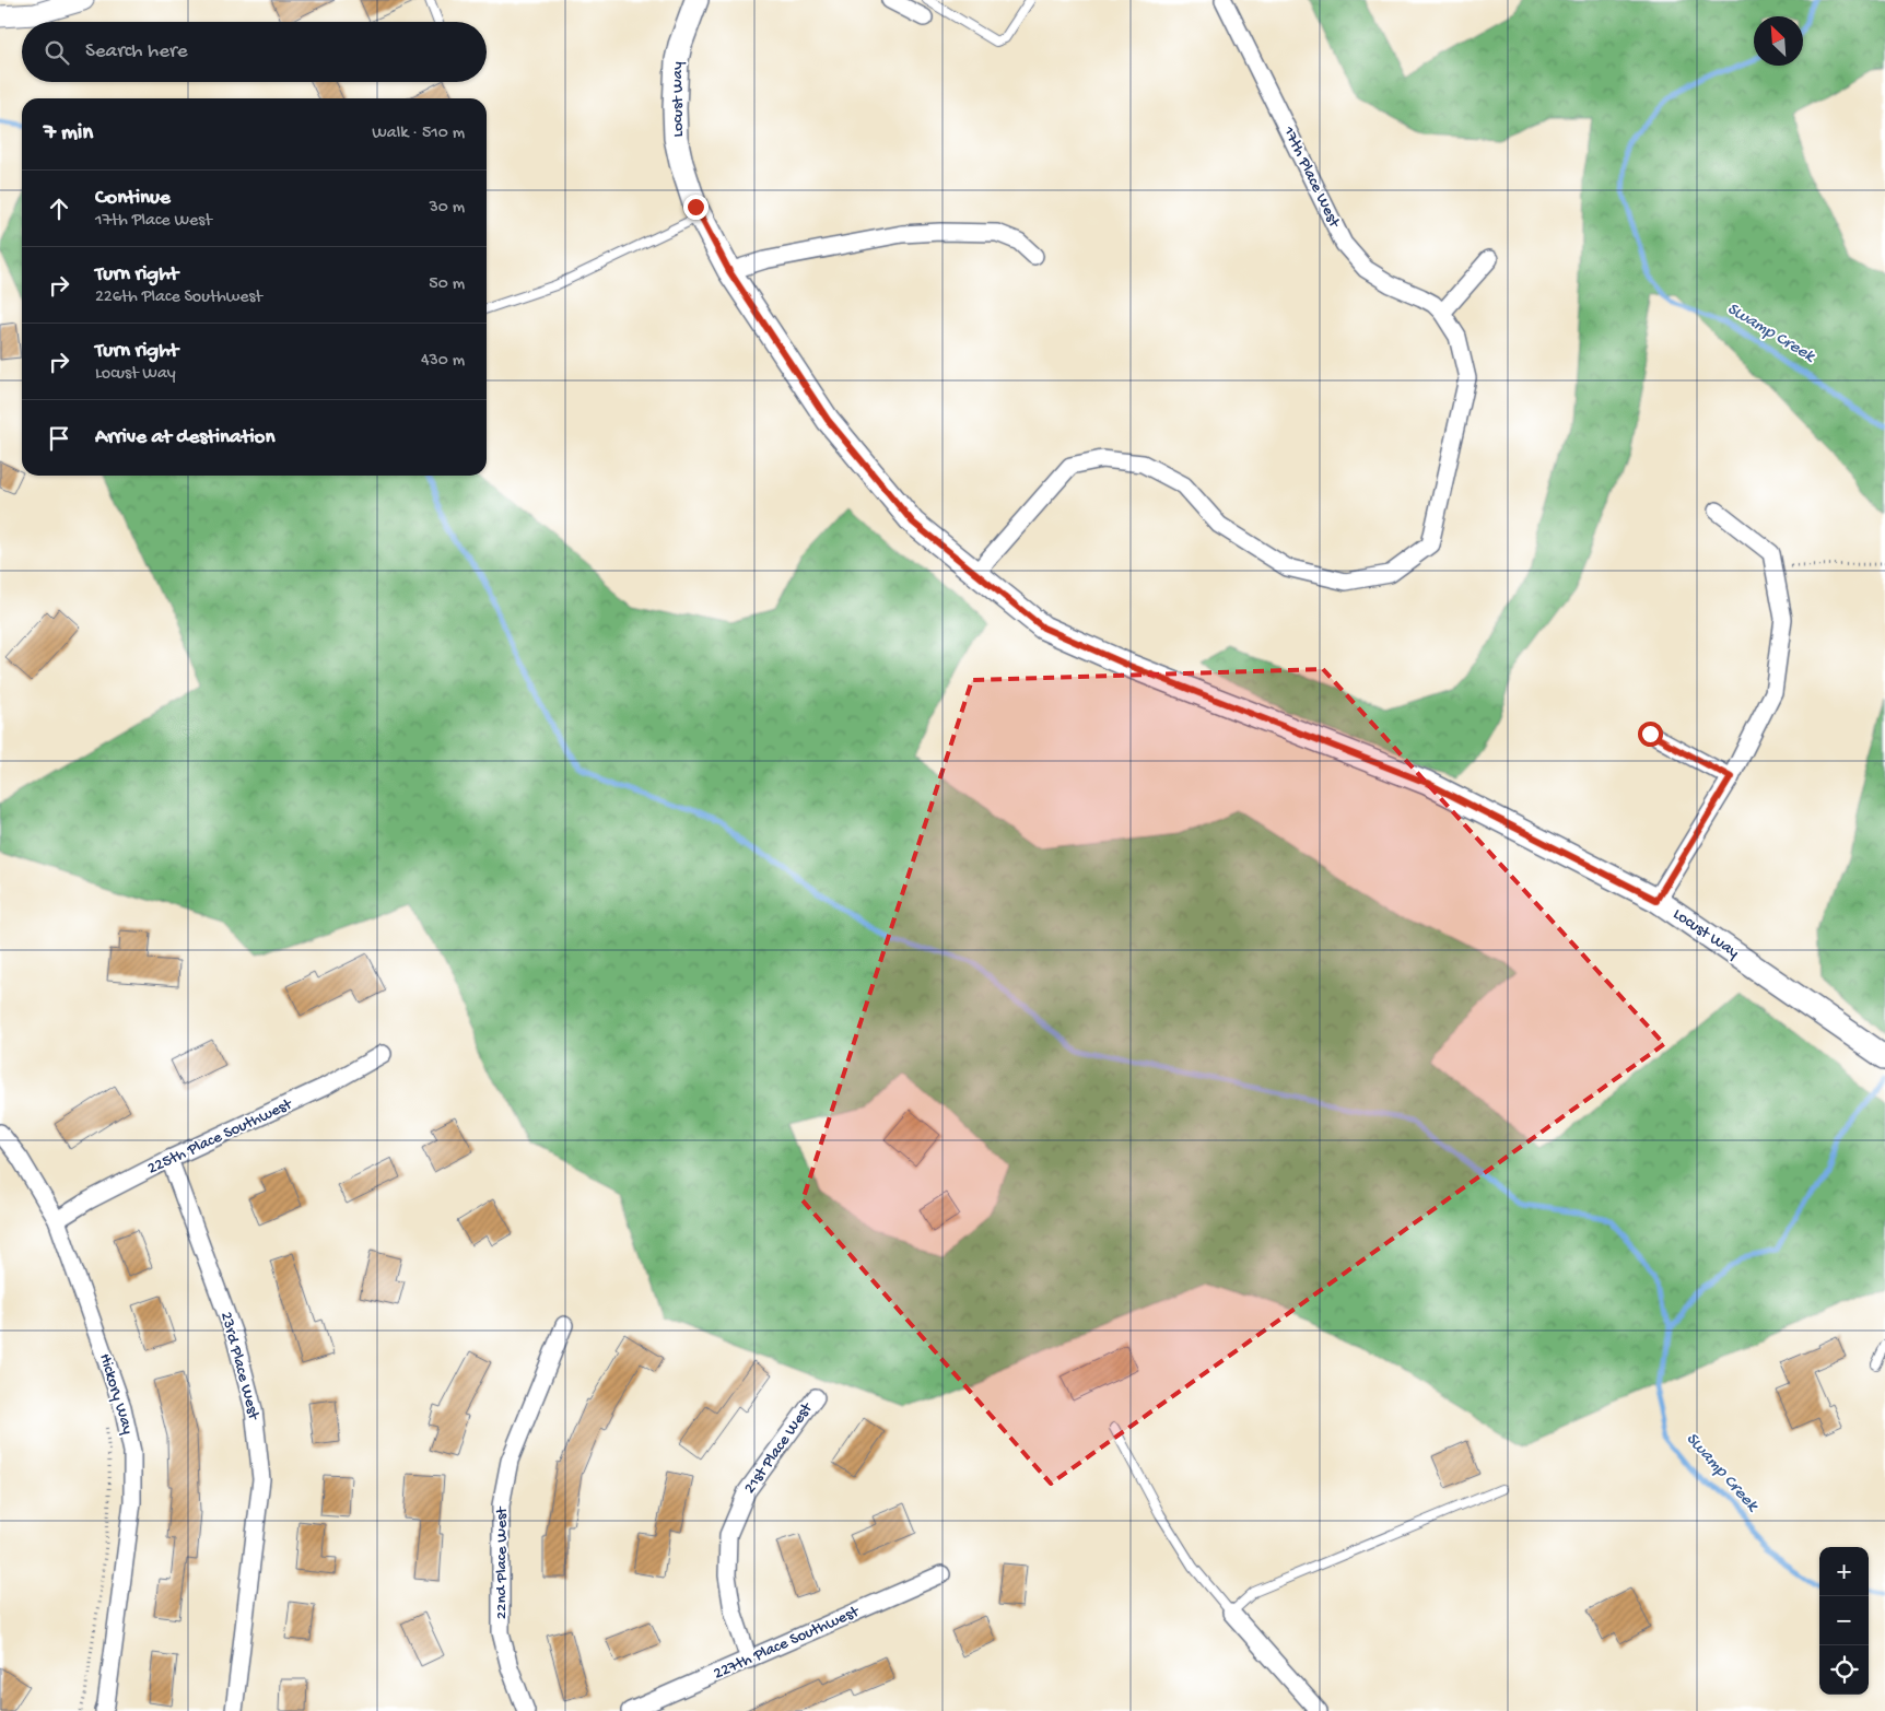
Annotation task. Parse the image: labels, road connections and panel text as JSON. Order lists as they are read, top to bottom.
{
  "streets": {
    "main road": ["Locust Way"],
    "street": [
      "17th Place West",
      "225th Place Southwest",
      "23rd Place West",
      "Hickory Way",
      "21st Place West",
      "22nd Place West",
      "227th Place Southwest"
    ]
  },
  "crossings": [
    ["225th Place Southwest", "23rd Place West"],
    ["225th Place Southwest", "Hickory Way"],
    ["21st Place West", "227th Place Southwest"]
  ],
  "water": ["Swamp Creek"],
  "north": "top left",
  "page": {
    "search": "Search here",
    "heading": ["7 min", "Walk · 510 m"],
    "list": [
      ["Continue", "17th Place West", "30 m"],
      ["Turn right", "226th Place Southwest", "50 m"],
      ["Turn right", "Locust Way", "430 m"],
      "Arrive at destination"
    ],
    "map_buttons": ["+", "−"]
  }
}
